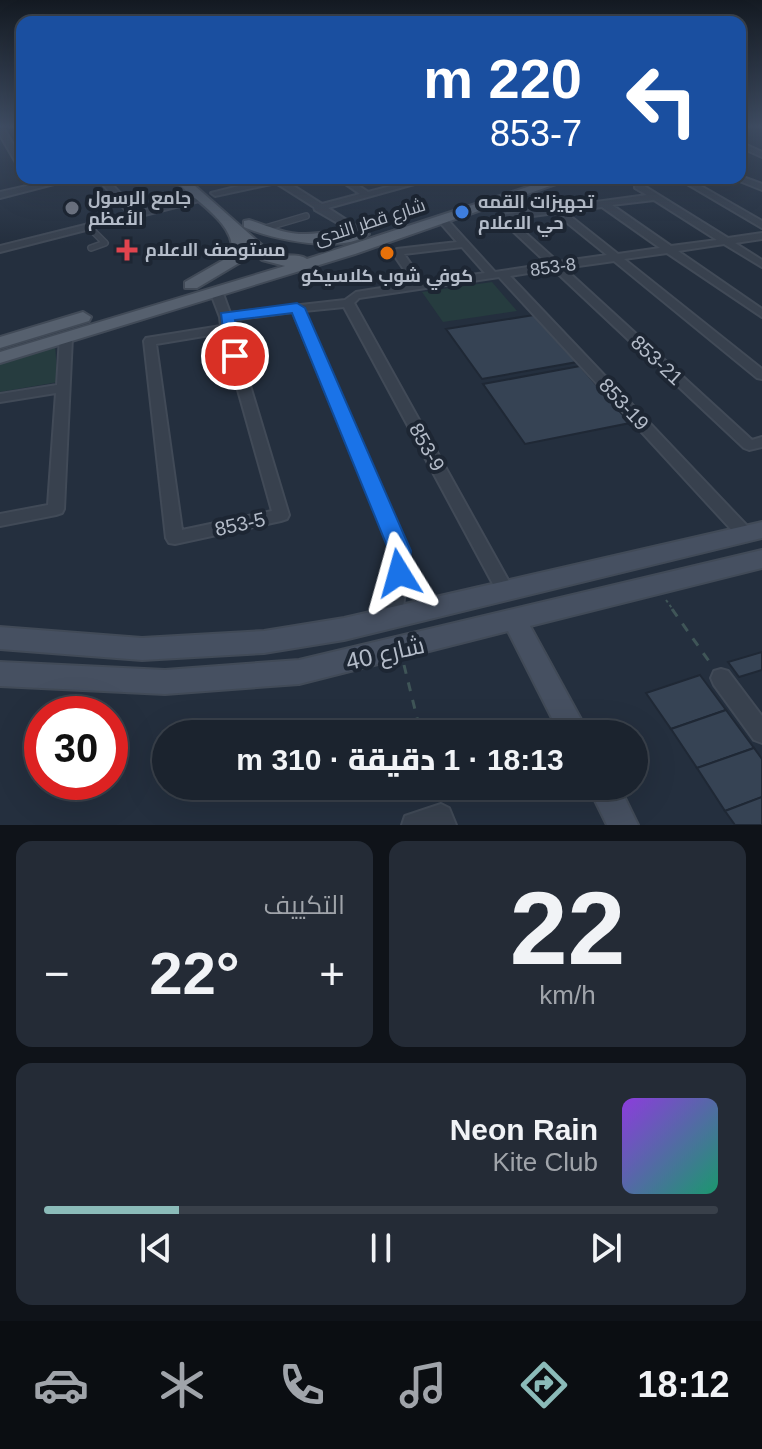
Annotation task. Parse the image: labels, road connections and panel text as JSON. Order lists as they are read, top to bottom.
{
  "streets": {
    "main road": ["شارع قطر الندى", "شارع 40"],
    "street": [
      "853-8",
      "853-21",
      "853-19",
      "853-9",
      "853-5"
    ]
  },
  "crossings": [
    ["شارع قطر الندى", "853-19"],
    ["853-8", "853-21"],
    ["853-8", "853-19"],
    ["853-8", "853-9"],
    ["853-8", "853-5"],
    ["853-19", "شارع 40"],
    ["853-9", "شارع 40"]
  ],
  "places": {
    "other": ["جامع الرسول الأعظم", "تجهيزات القمه حي الاعلام", "كوفي شوب كلاسيكو"],
    "health": ["مستوصف الاعلام"]
  },
  "page": {
    "turn": ["220 m", "853-7"],
    "limit": "30",
    "trip": "18:13 · 1 دقيقة · 310 m",
    "tile": [
      ["22", "km/h"],
      "التكييف"
    ],
    "heat": ["−", "22°", "+"],
    "song": ["Neon Rain", "Kite Club"],
    "tabs": "18:12"
  }
}
